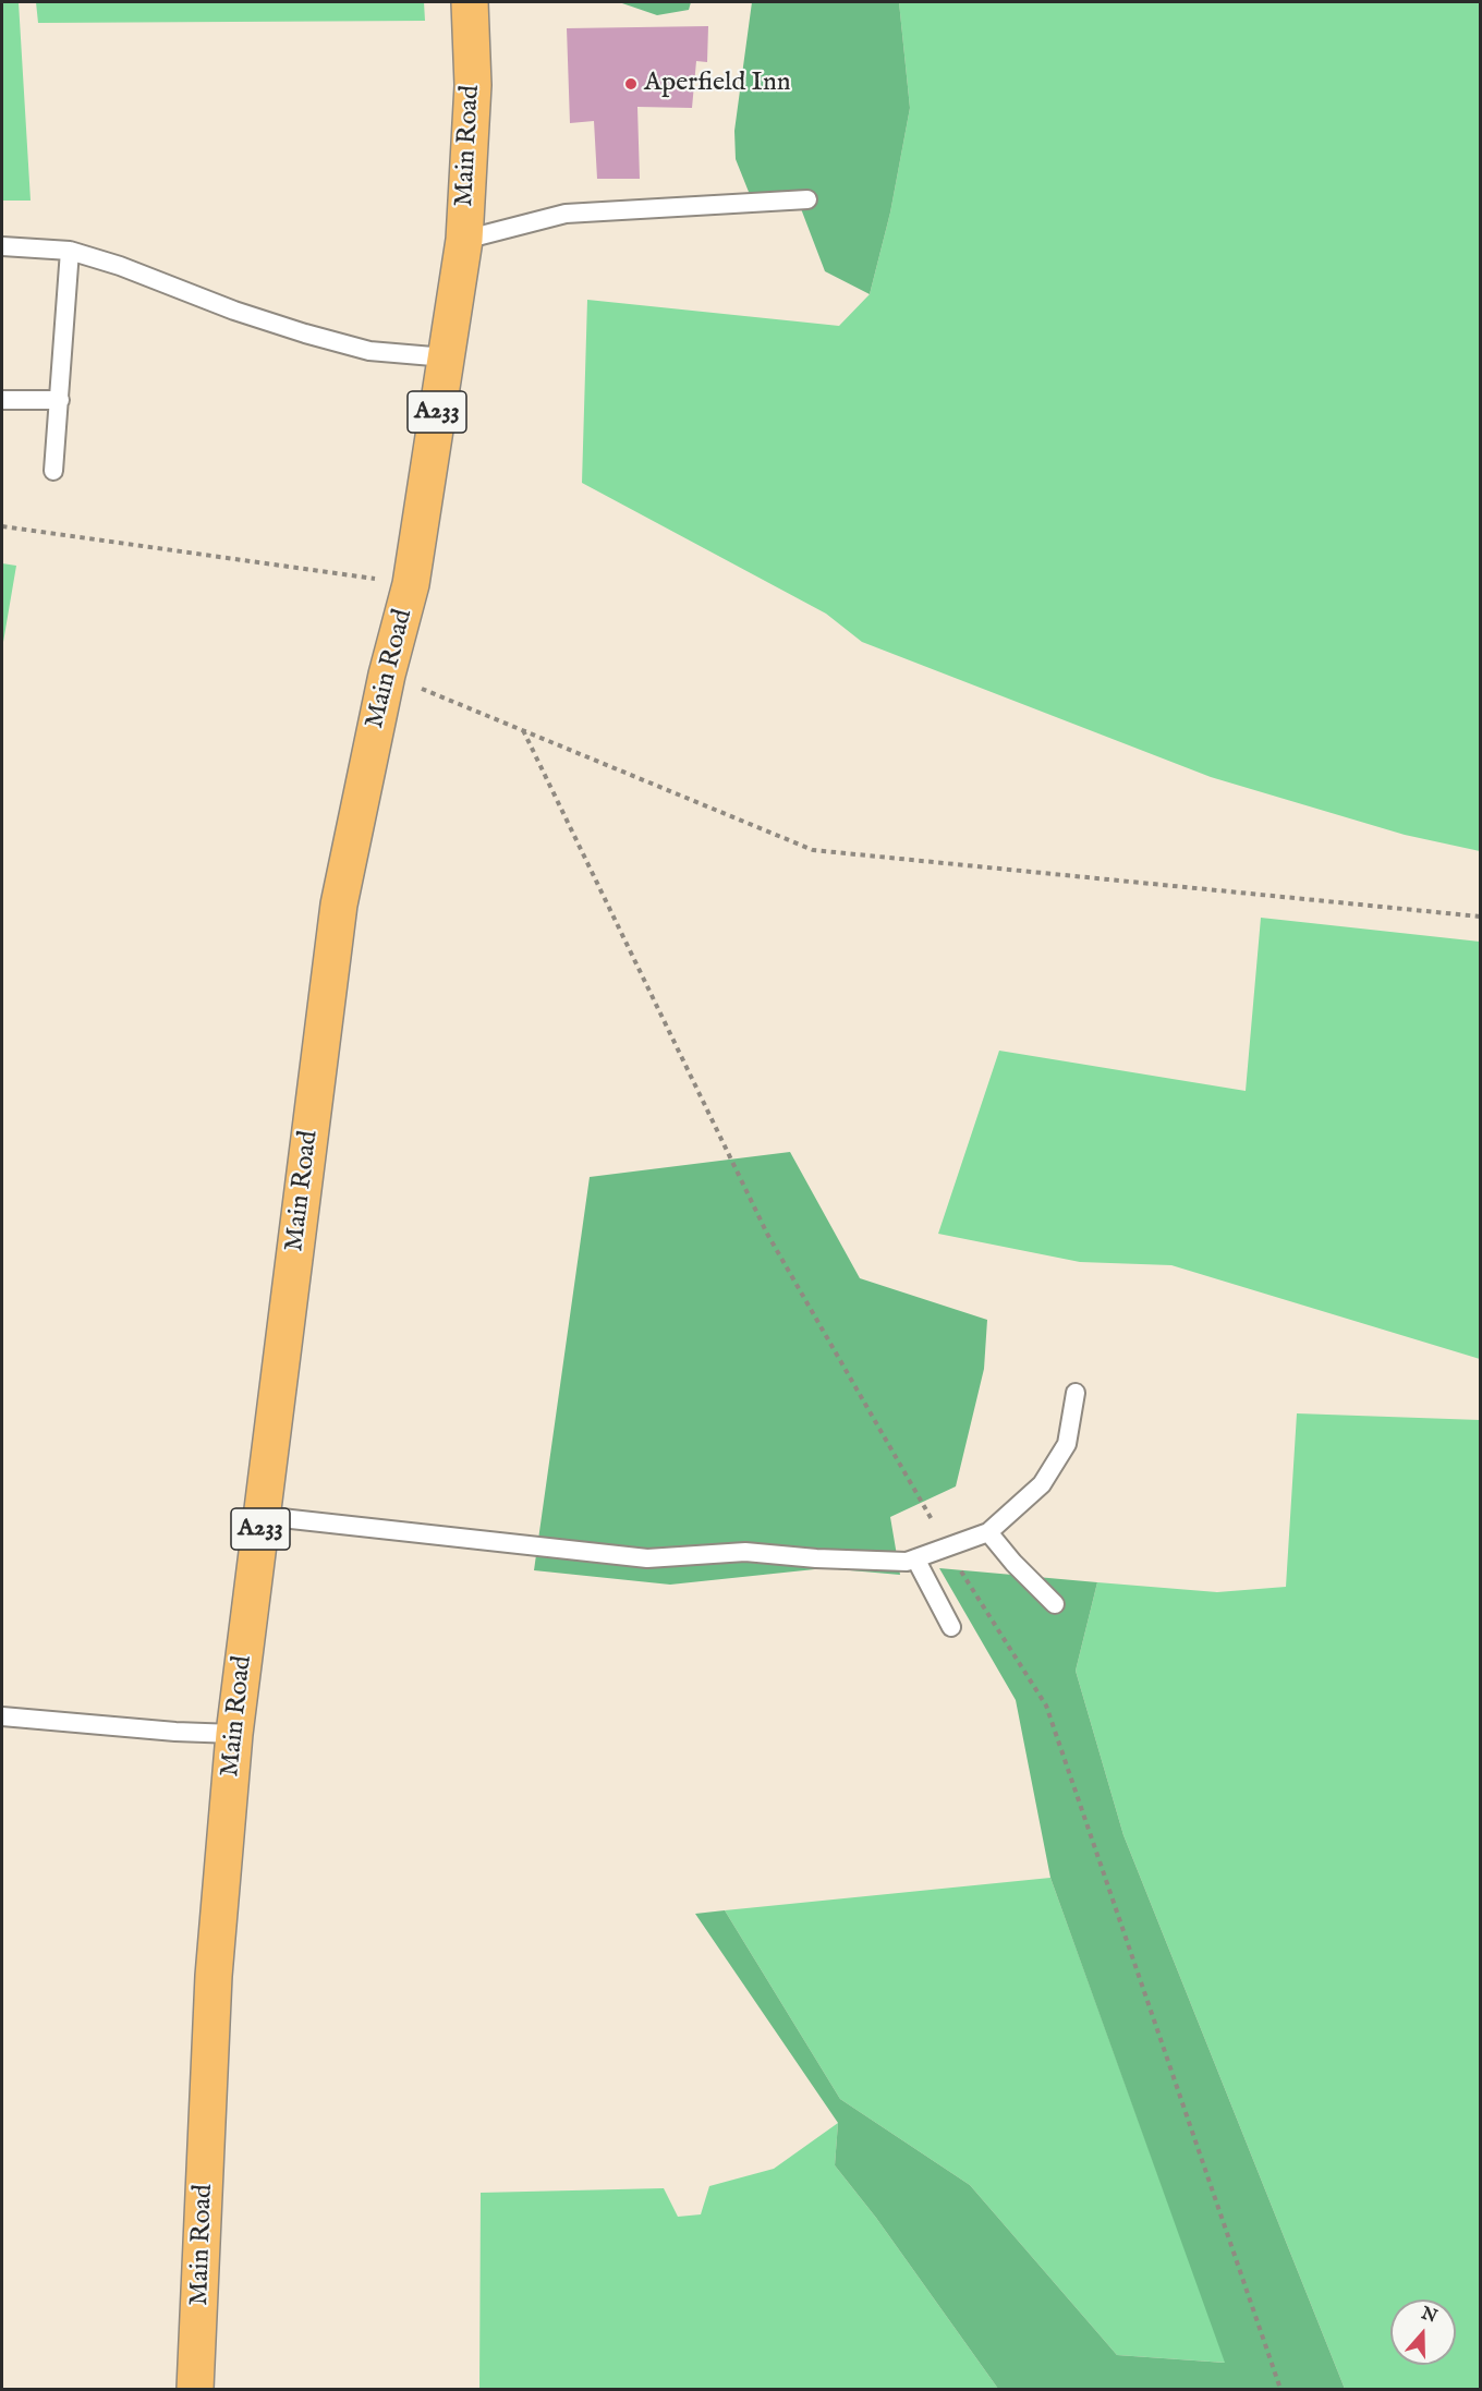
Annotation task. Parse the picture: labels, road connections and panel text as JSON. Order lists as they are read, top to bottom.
{
  "streets": {
    "main road": ["Main Road", "A233"]
  },
  "places": ["Aperfield Inn"],
  "north": "top"
}
